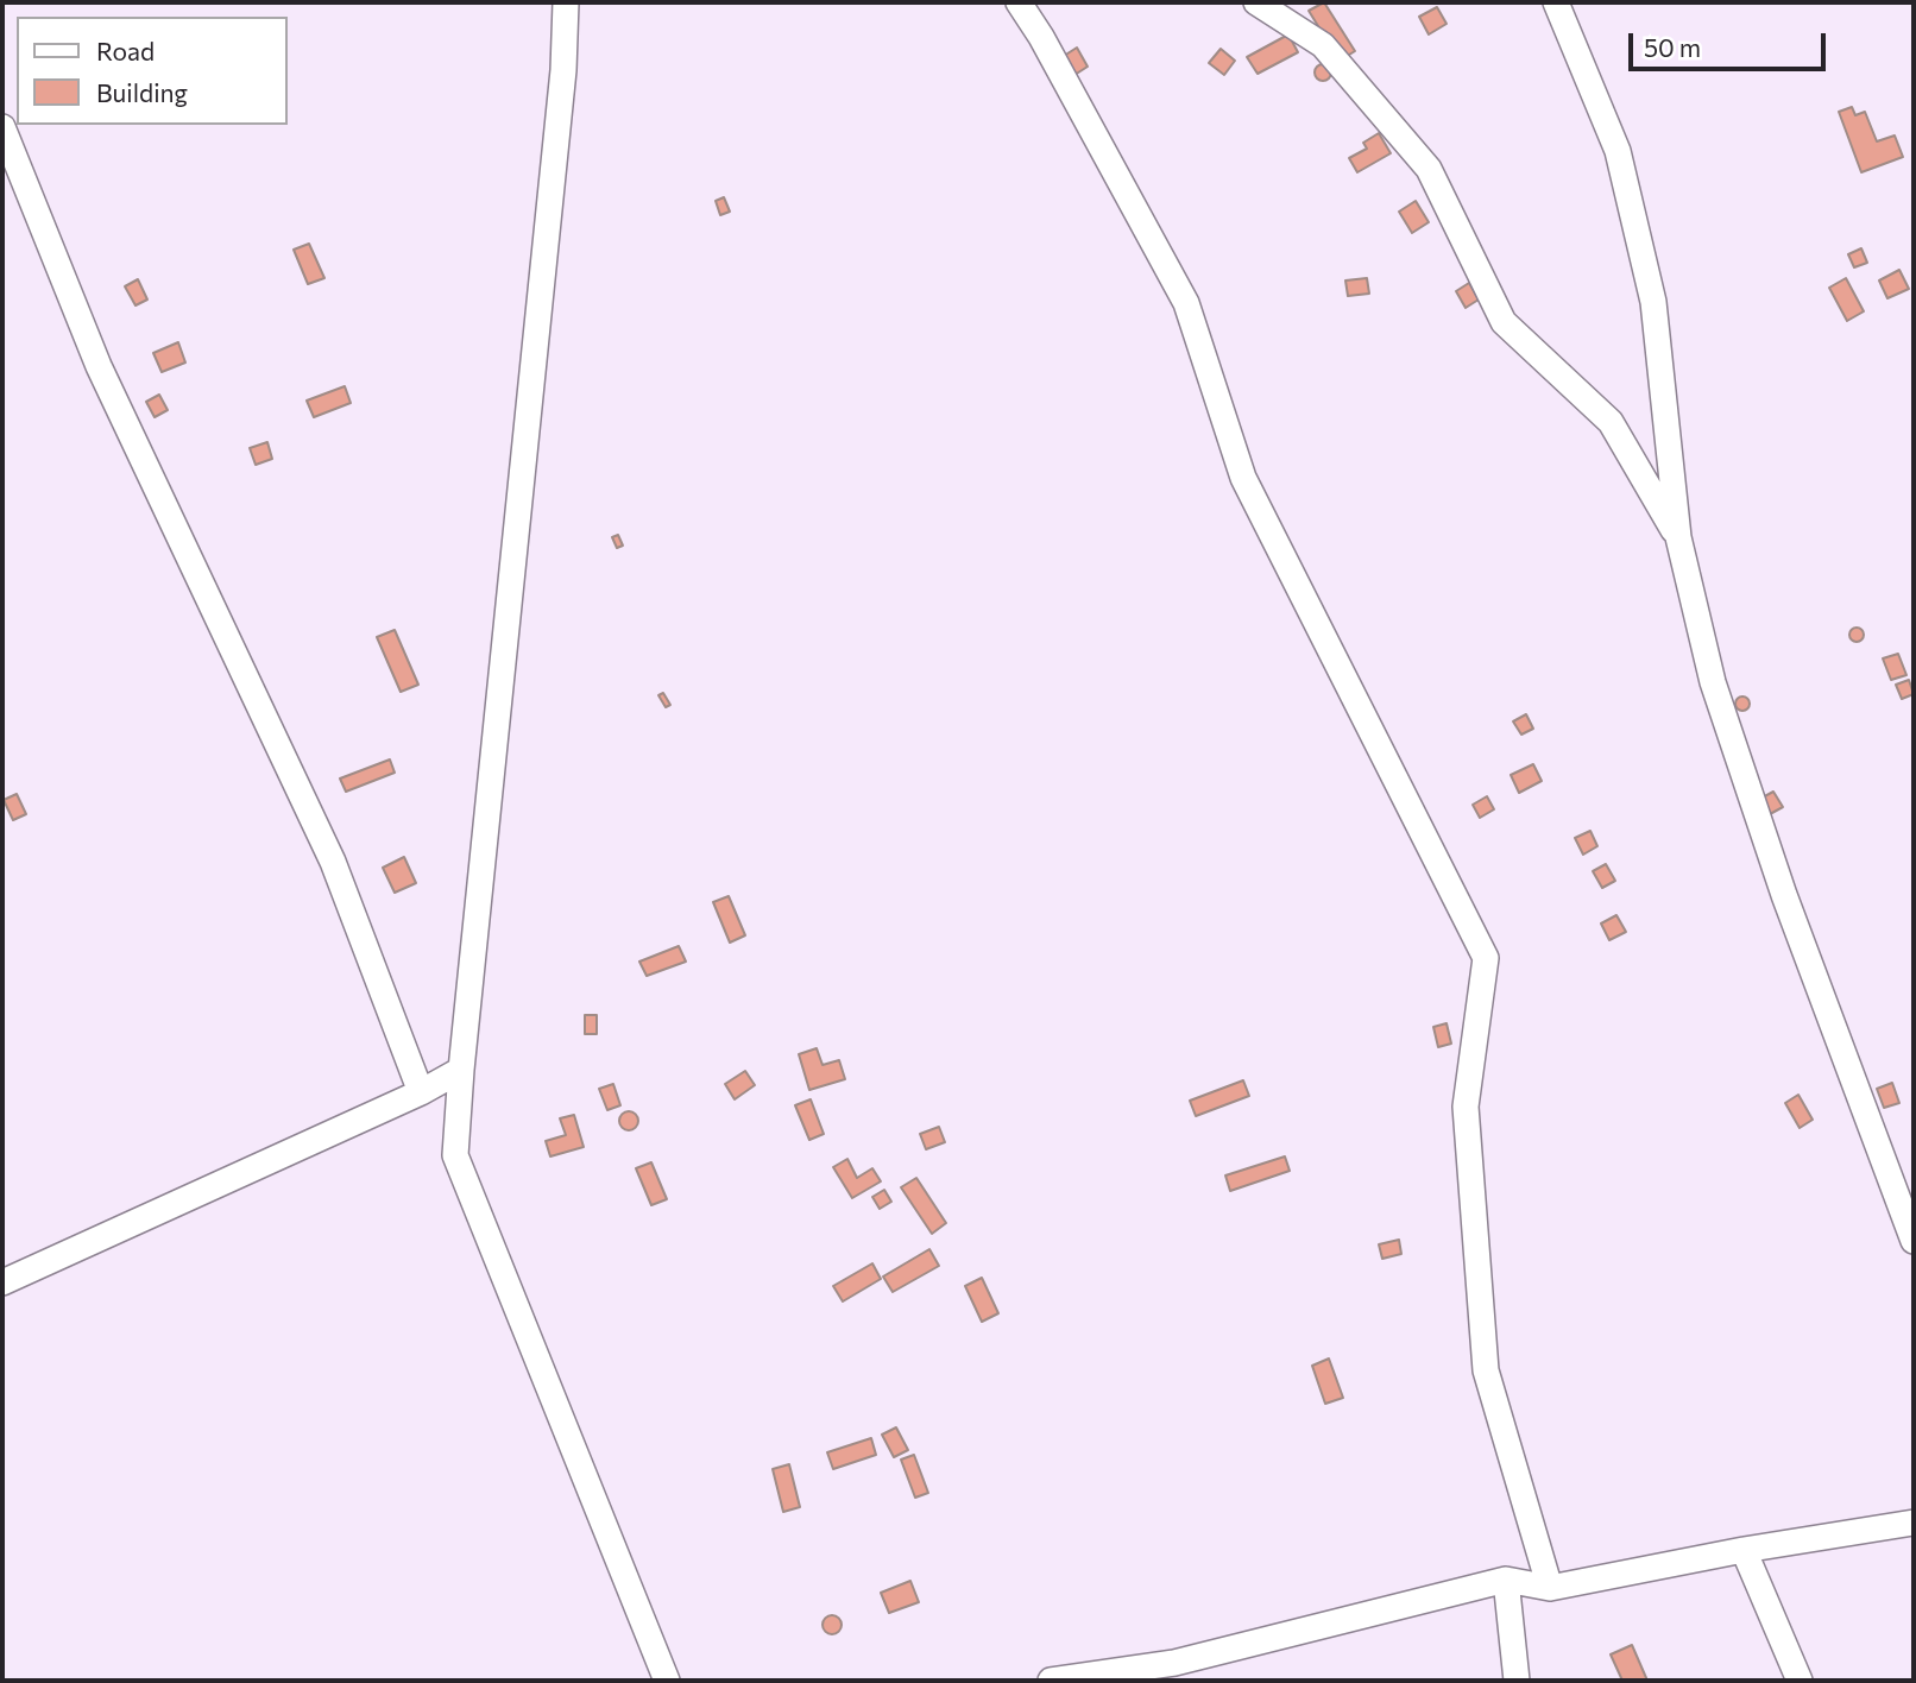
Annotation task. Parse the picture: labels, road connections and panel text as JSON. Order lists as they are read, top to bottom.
{
  "legend": ["Road", "Building"],
  "scale_bar": "50 m"
}
